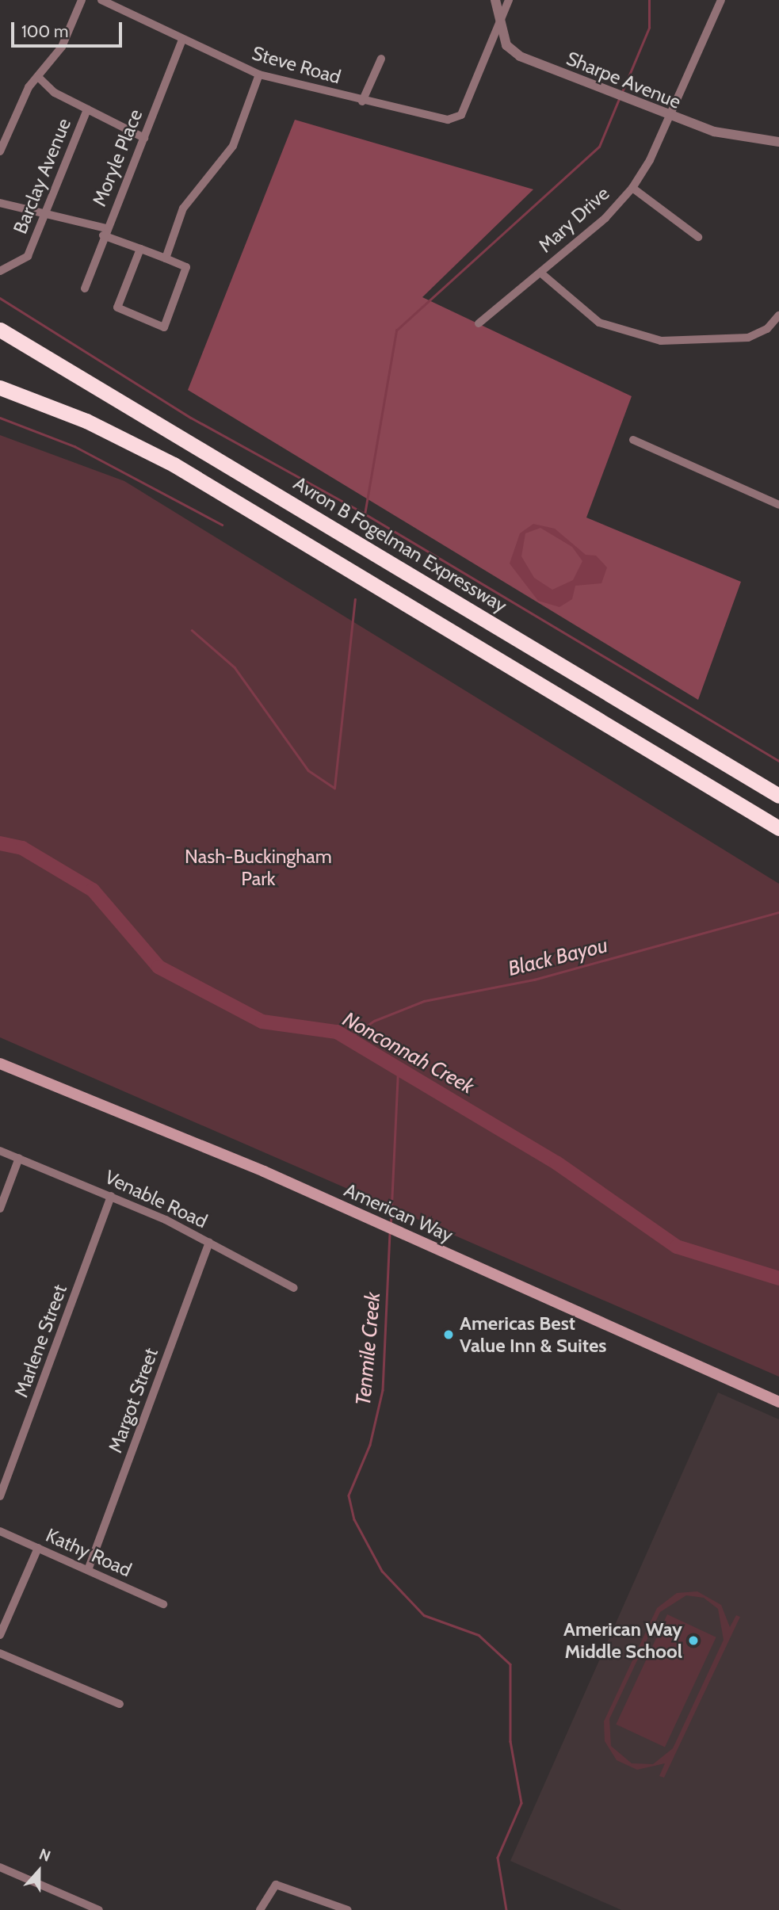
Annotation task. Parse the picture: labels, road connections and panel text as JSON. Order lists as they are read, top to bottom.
{
  "streets": {
    "highway": ["Avron B Fogelman Expressway"],
    "main road": ["American Way"],
    "street": [
      "Steve Road",
      "Sharpe Avenue",
      "Moryle Place",
      "Barclay Avenue",
      "Mary Drive",
      "Venable Road",
      "Marlene Street",
      "Margot Street",
      "Kathy Road"
    ]
  },
  "crossings": [
    ["Steve Road", "Sharpe Avenue"],
    ["Steve Road", "Moryle Place"],
    ["Sharpe Avenue", "Mary Drive"],
    ["Moryle Place", "Barclay Avenue"],
    ["Venable Road", "Marlene Street"],
    ["Venable Road", "Margot Street"],
    ["Margot Street", "Kathy Road"]
  ],
  "water": ["Black Bayou", "Nonconnah Creek", "Tenmile Creek"],
  "parks": ["Nash-Buckingham Park"],
  "places": ["Americas Best Value Inn & Suites", "American Way Middle School"],
  "scale_bar": "100 m",
  "north": "top"
}
